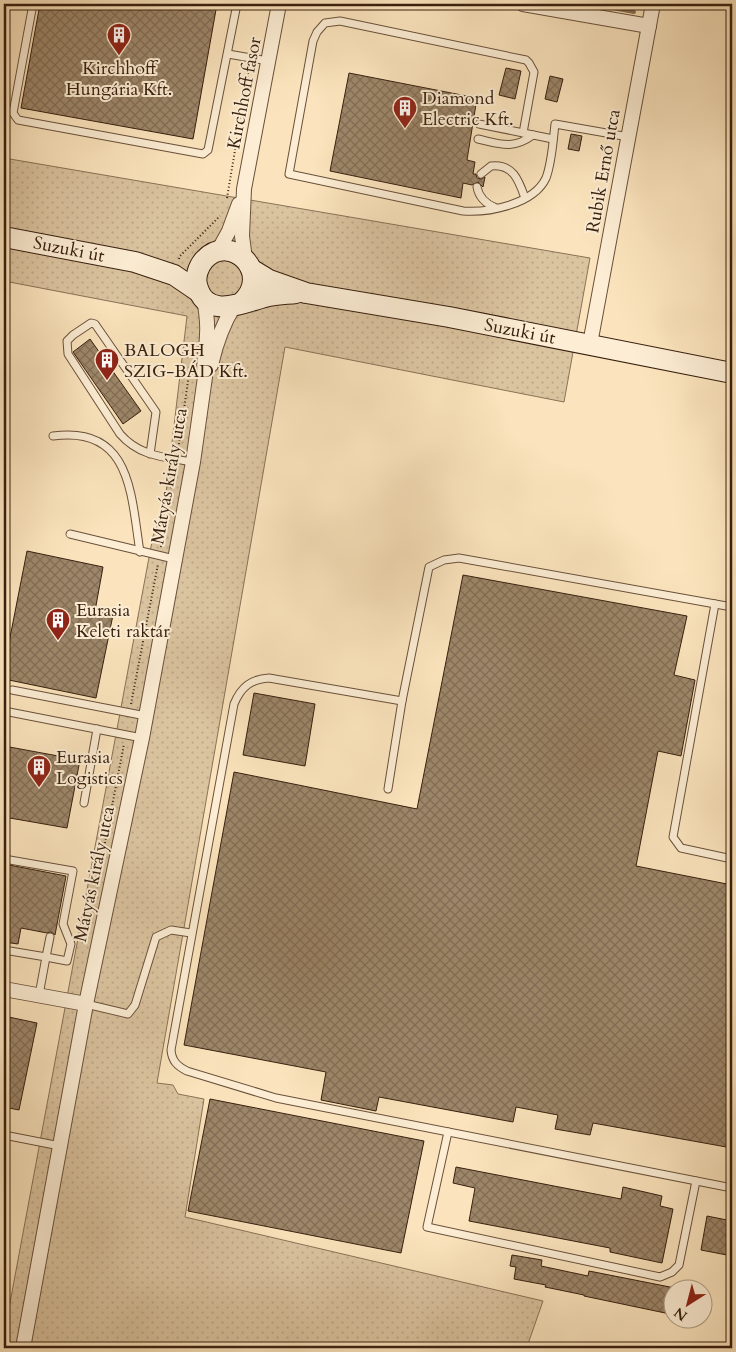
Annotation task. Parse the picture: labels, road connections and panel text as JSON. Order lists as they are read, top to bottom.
{
  "streets": {
    "main road": ["Suzuki út"],
    "street": ["Kirchhoff fasor", "Rubik Ernő utca", "Mátyás király utca"]
  },
  "crossings": [
    ["Kirchhoff fasor", "Mátyás király utca"],
    ["Rubik Ernő utca", "Suzuki út"]
  ],
  "places": {
    "building": [
      "Kirchhoff Hungária Kft.",
      "Diamond Electric Kft.",
      "BALOGH SZIG-BÁD Kft.",
      "Eurasia Keleti raktár",
      "Eurasia Logistics"
    ]
  },
  "north": "bottom left"
}
